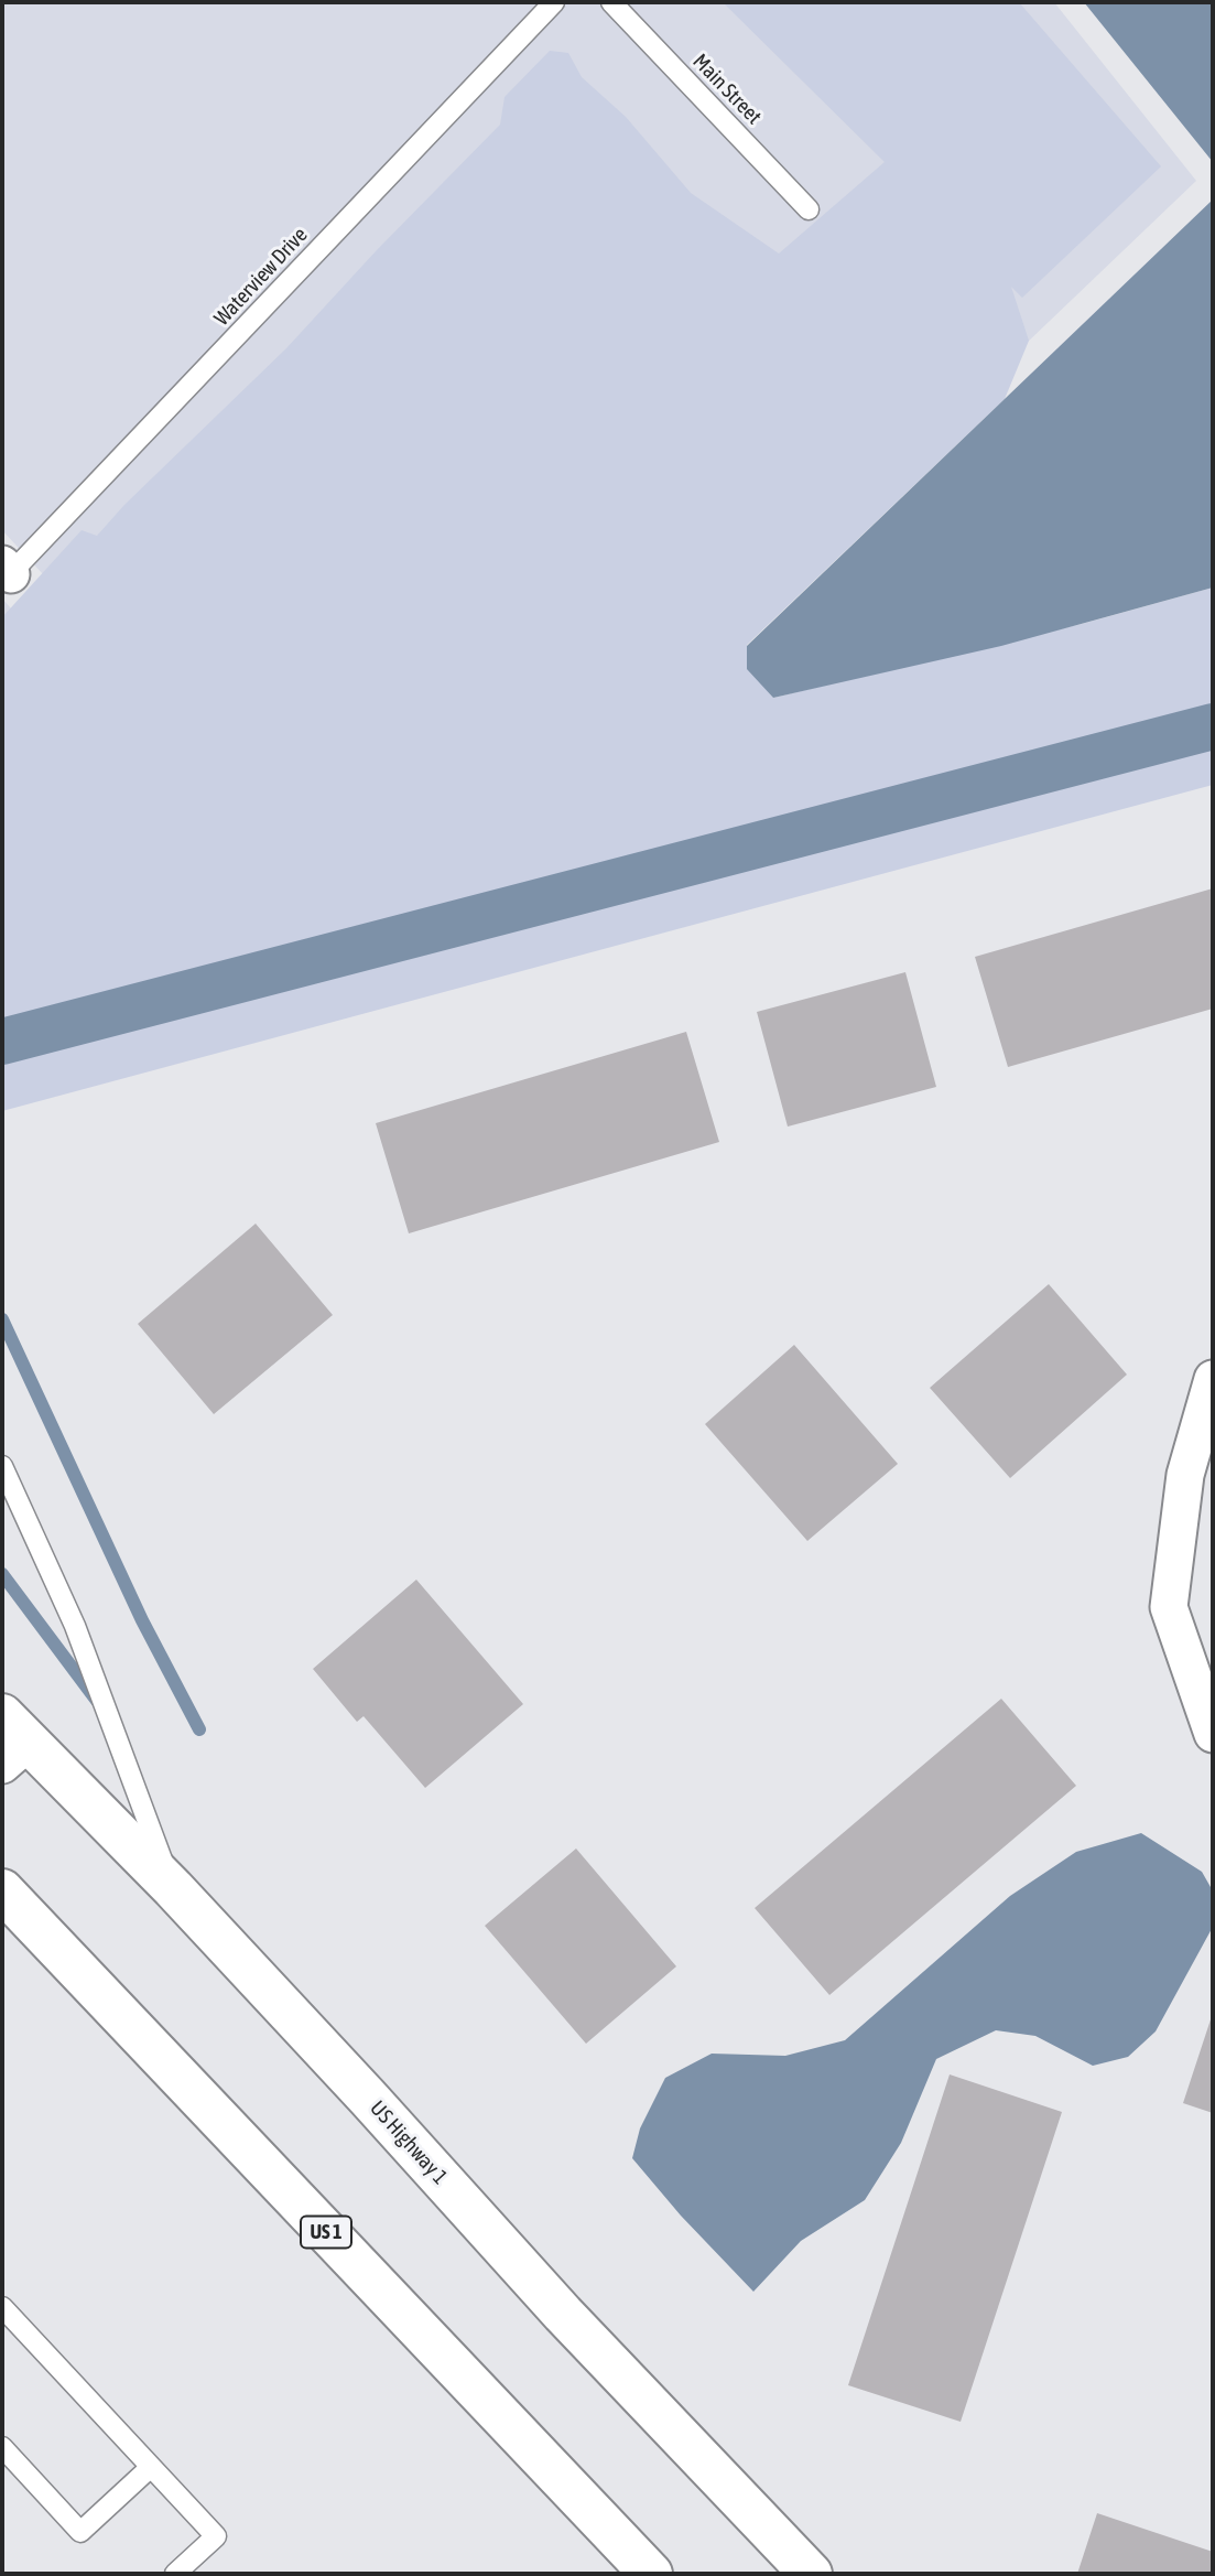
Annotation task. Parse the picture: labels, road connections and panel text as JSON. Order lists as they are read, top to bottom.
{
  "streets": {
    "main road": ["US Highway 1", "US 1"],
    "lane": ["Main Street", "Waterview Drive"]
  }
}
